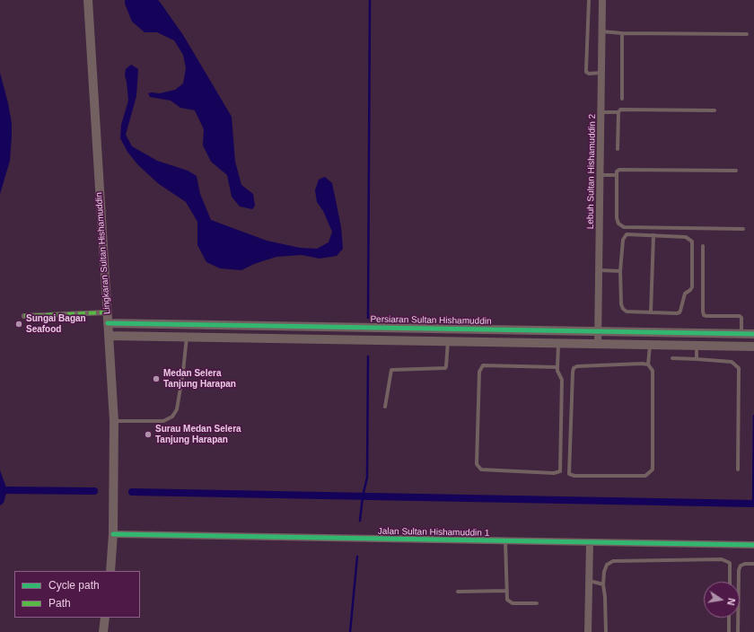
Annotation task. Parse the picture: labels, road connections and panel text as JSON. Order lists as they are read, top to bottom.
{
  "streets": {
    "street": [
      "Lebuh Sultan Hishamuddin 2",
      "Lingkaran Sultan Hishamuddin",
      "Persiaran Sultan Hishamuddin",
      "Jalan Sultan Hishamuddin 1"
    ]
  },
  "crossings": [
    ["Lebuh Sultan Hishamuddin 2", "Persiaran Sultan Hishamuddin"],
    ["Lingkaran Sultan Hishamuddin", "Persiaran Sultan Hishamuddin"],
    ["Lingkaran Sultan Hishamuddin", "Jalan Sultan Hishamuddin 1"]
  ],
  "places": ["Sungai Bagan Seafood", "Medan Selera Tanjung Harapan", "Surau Medan Selera Tanjung Harapan"],
  "legend": ["Cycle path", "Path"],
  "north": "right"
}
